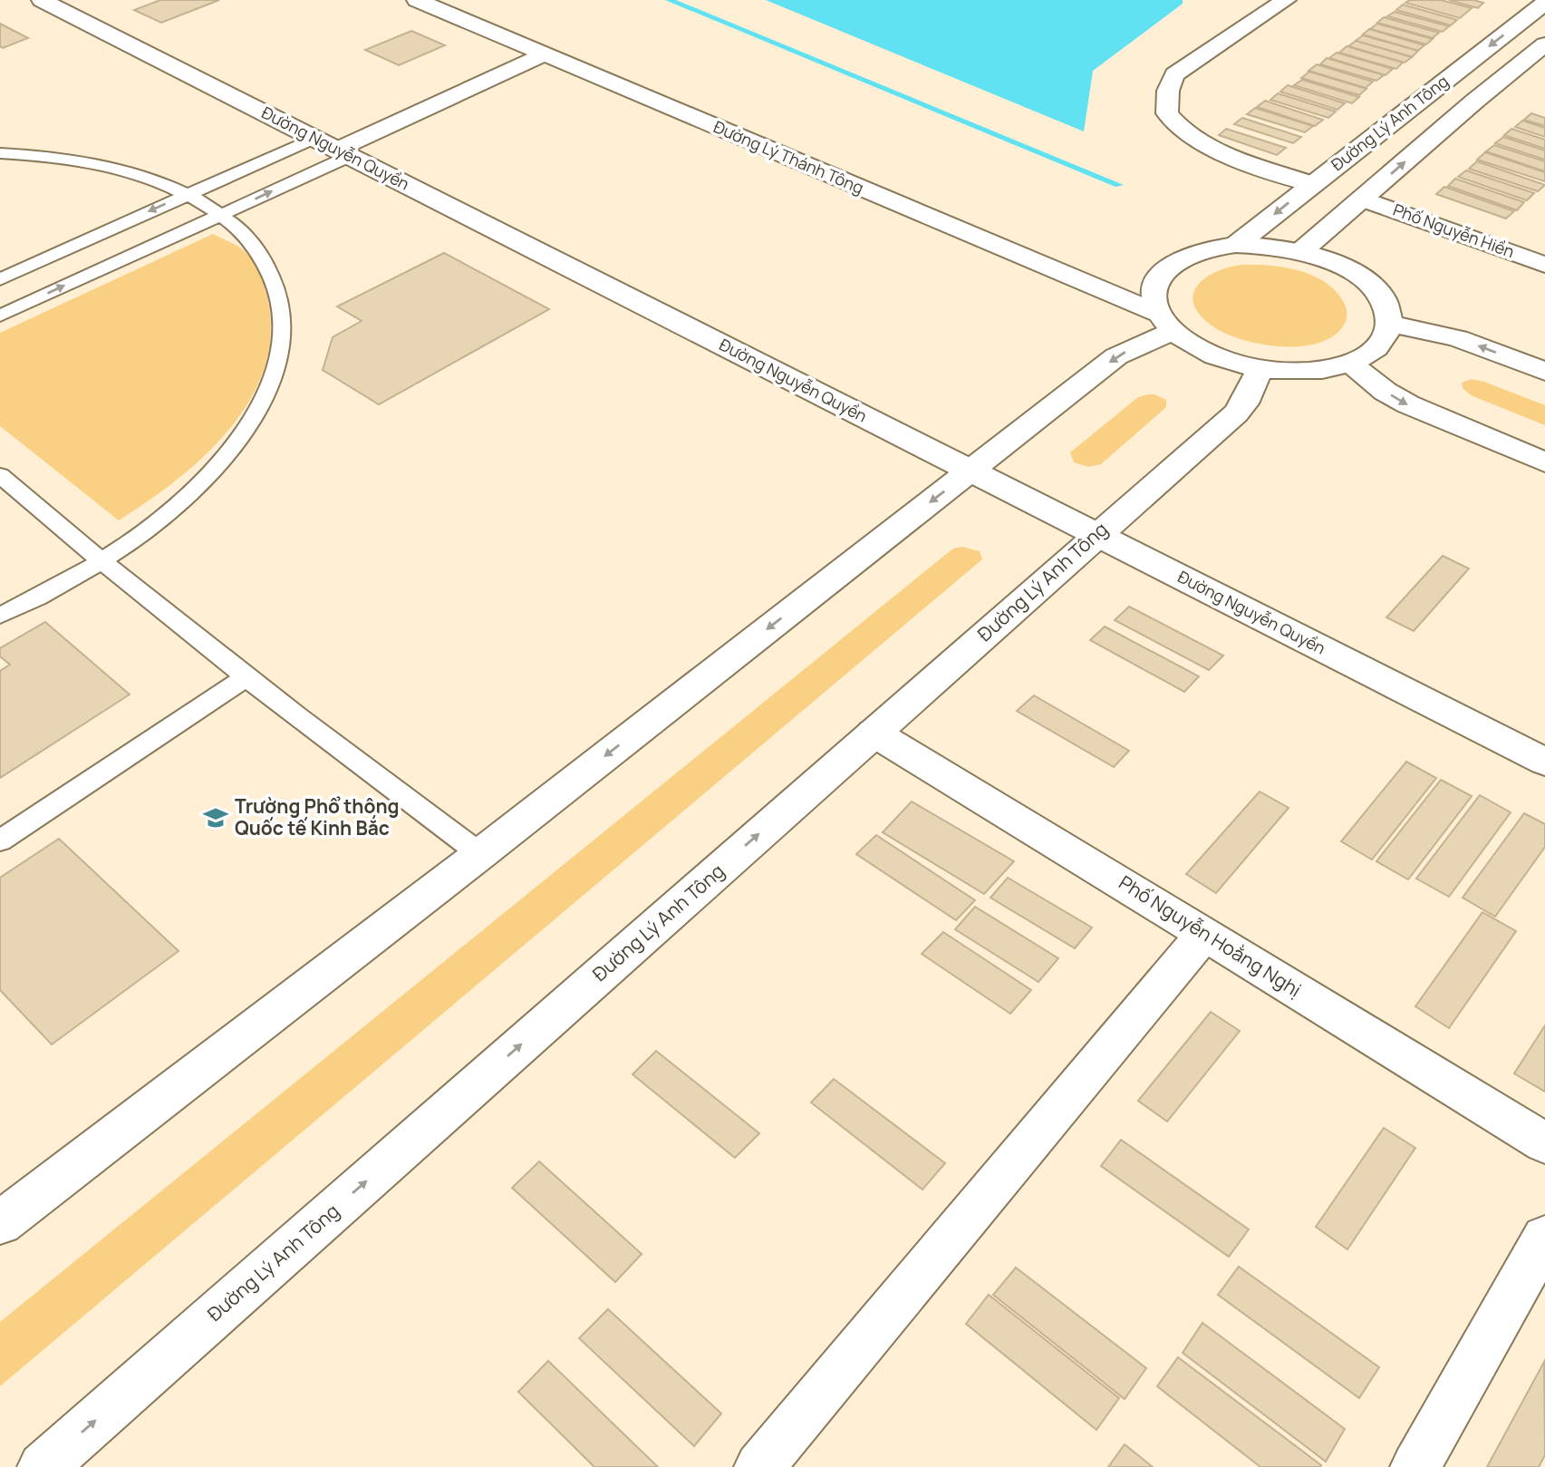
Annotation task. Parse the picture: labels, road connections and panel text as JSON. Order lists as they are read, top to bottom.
{
  "streets": {
    "street": [
      "Đường Lý Anh Tông",
      "Đường Nguyễn Quyền",
      "Đường Lý Thánh Tông",
      "Phố Nguyễn Hiền",
      "Phố Nguyễn Hoằng Nghị"
    ]
  },
  "crossings": [
    ["Đường Lý Anh Tông", "Đường Nguyễn Quyền"],
    ["Đường Lý Anh Tông", "Đường Lý Thánh Tông"],
    ["Đường Lý Anh Tông", "Phố Nguyễn Hiền"],
    ["Đường Lý Anh Tông", "Phố Nguyễn Hoằng Nghị"]
  ],
  "places": {
    "school or university": ["Trường Phổ thông Quốc tế Kinh Bắc"]
  }
}
